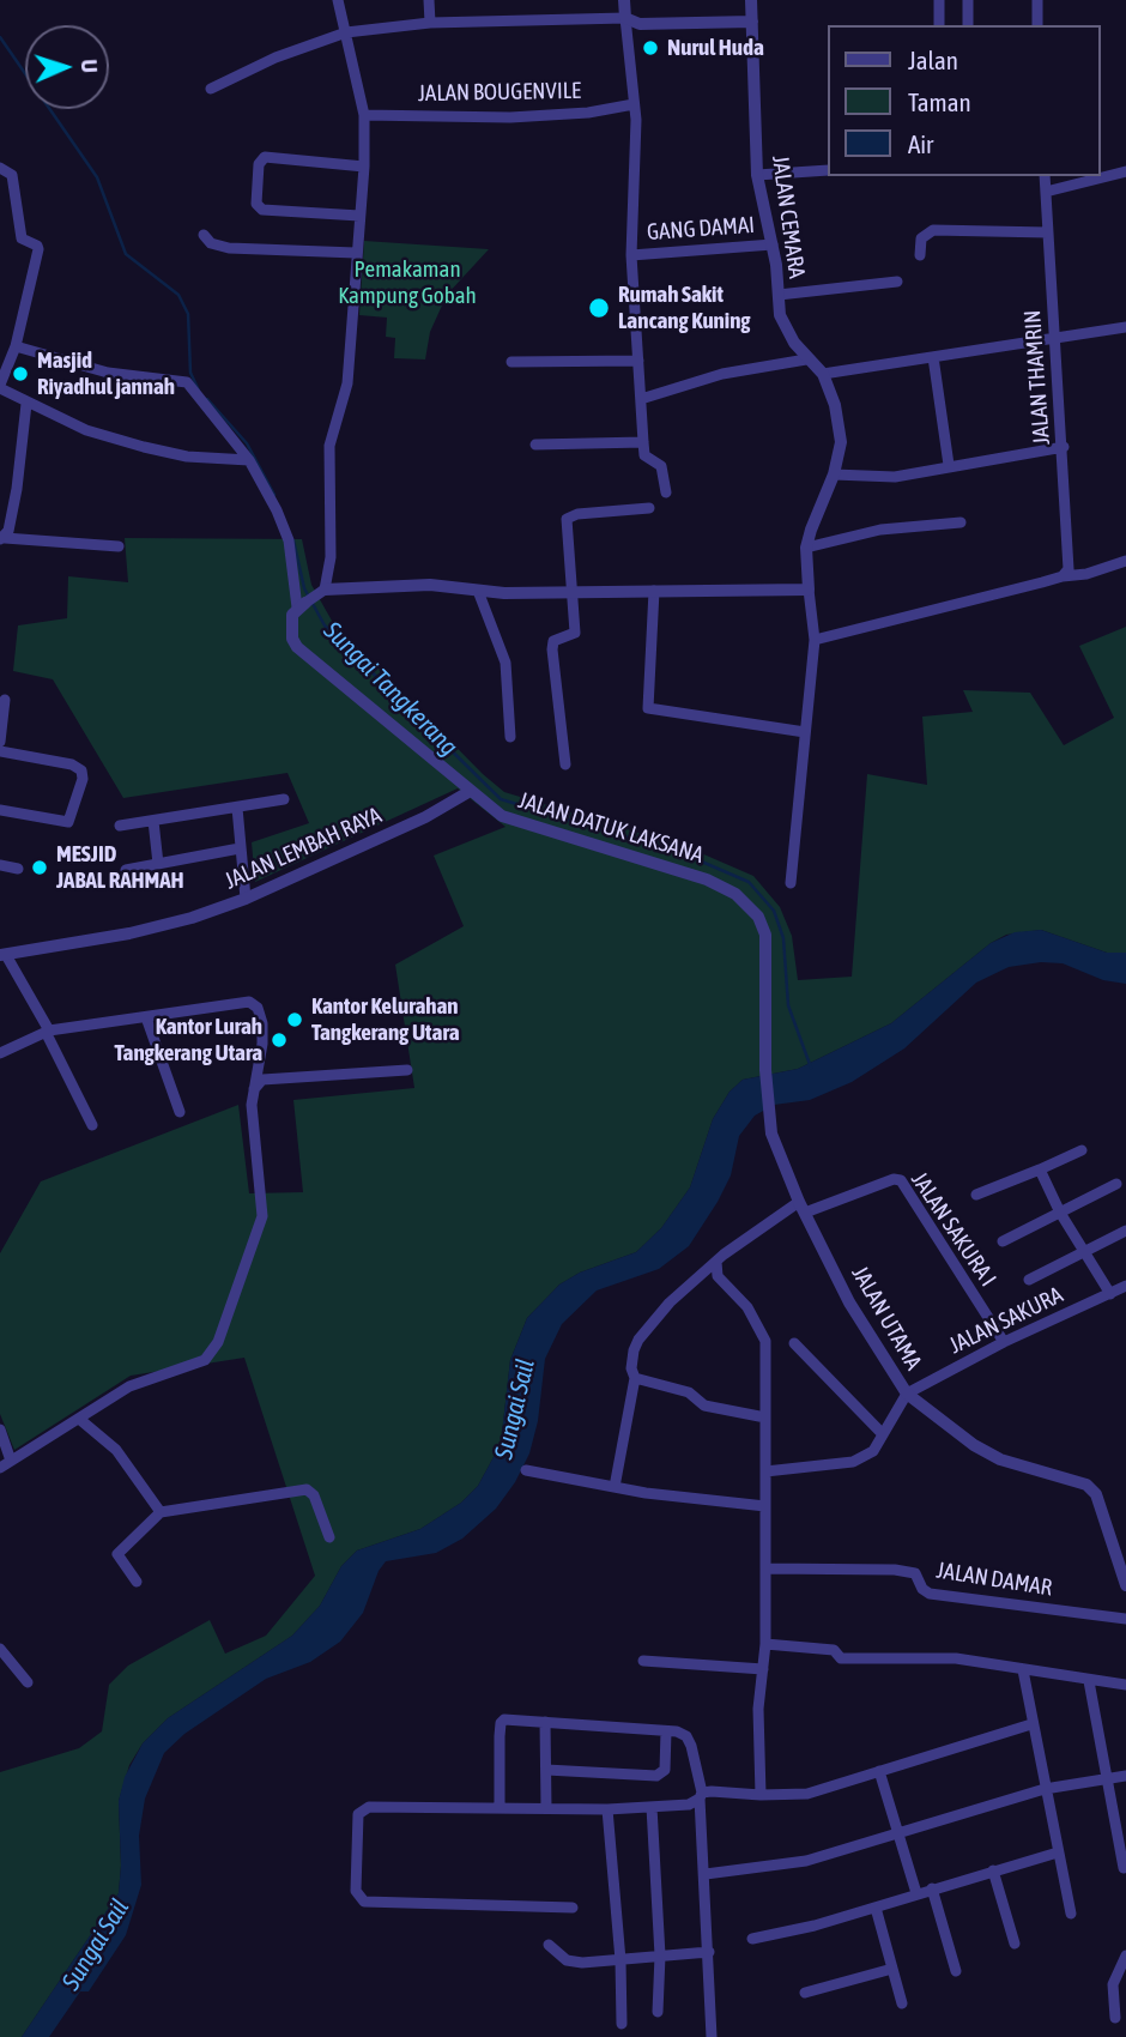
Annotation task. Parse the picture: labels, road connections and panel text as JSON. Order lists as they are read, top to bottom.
{
  "streets": {
    "street": [
      "JALAN BOUGENVILE",
      "JALAN CEMARA",
      "GANG DAMAI",
      "JALAN THAMRIN",
      "JALAN DATUK LAKSANA",
      "JALAN LEMBAH RAYA",
      "JALAN SAKURA I",
      "JALAN UTAMA",
      "JALAN SAKURA",
      "JALAN DAMAR"
    ]
  },
  "crossings": [
    ["JALAN CEMARA", "GANG DAMAI"],
    ["JALAN DATUK LAKSANA", "JALAN LEMBAH RAYA"],
    ["JALAN DATUK LAKSANA", "JALAN UTAMA"],
    ["JALAN SAKURA I", "JALAN UTAMA"],
    ["JALAN SAKURA I", "JALAN SAKURA"],
    ["JALAN UTAMA", "JALAN SAKURA"]
  ],
  "water": ["Sungai Tangkerang", "Sungai Sail"],
  "parks": ["Pemakaman Kampung Gobah"],
  "places": [
    "Nurul Huda",
    "Rumah Sakit Lancang Kuning",
    "Masjid Riyadhul jannah",
    "MESJID JABAL RAHMAH",
    "Kantor Kelurahan Tangkerang Utara",
    "Kantor Lurah Tangkerang Utara"
  ],
  "legend": ["Jalan", "Taman", "Air"],
  "north": "right"
}
